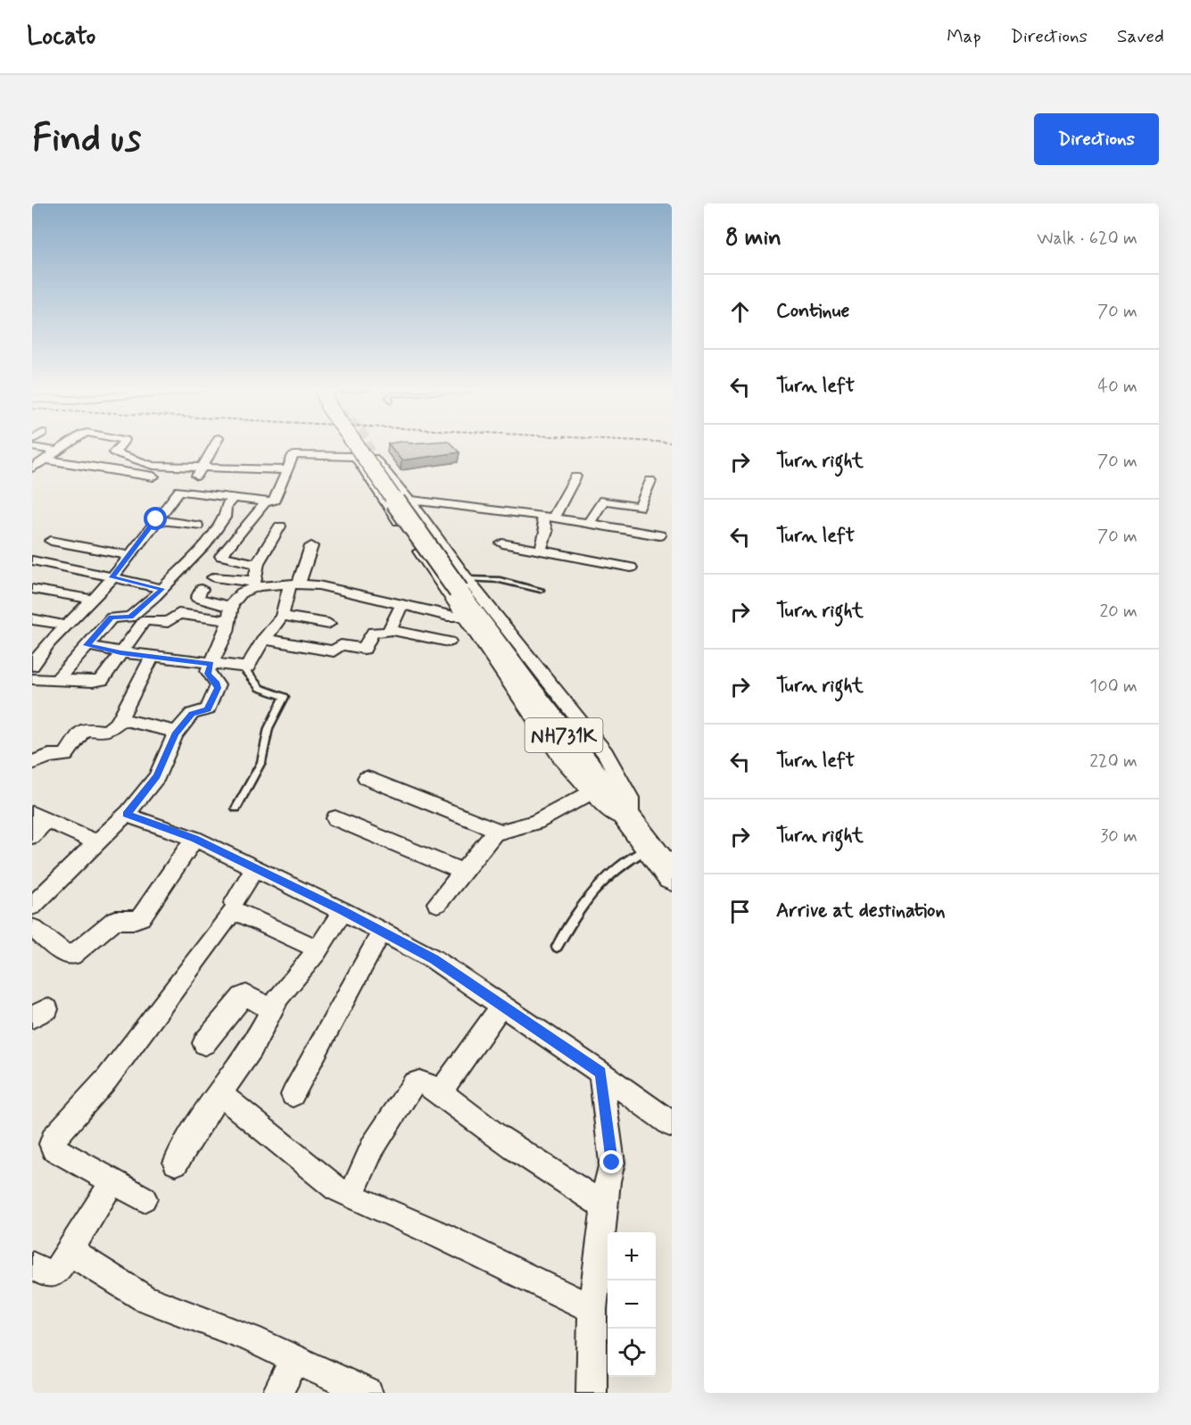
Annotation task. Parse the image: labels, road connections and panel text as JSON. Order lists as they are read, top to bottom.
{
  "streets": {
    "highway": ["NH731K"]
  },
  "page": {
    "header": "Locato",
    "nav": ["Map", "Directions", "Saved"],
    "buttons": "Directions",
    "title": "Find us",
    "heading": ["8 min", "Walk · 620 m"],
    "list": [
      ["Continue", "70 m"],
      ["Turn left", "40 m"],
      ["Turn right", "70 m"],
      ["Turn left", "70 m"],
      ["Turn right", "20 m"],
      ["Turn right", "100 m"],
      ["Turn left", "220 m"],
      ["Turn right", "30 m"],
      "Arrive at destination"
    ],
    "map_buttons": ["+", "−"]
  }
}
